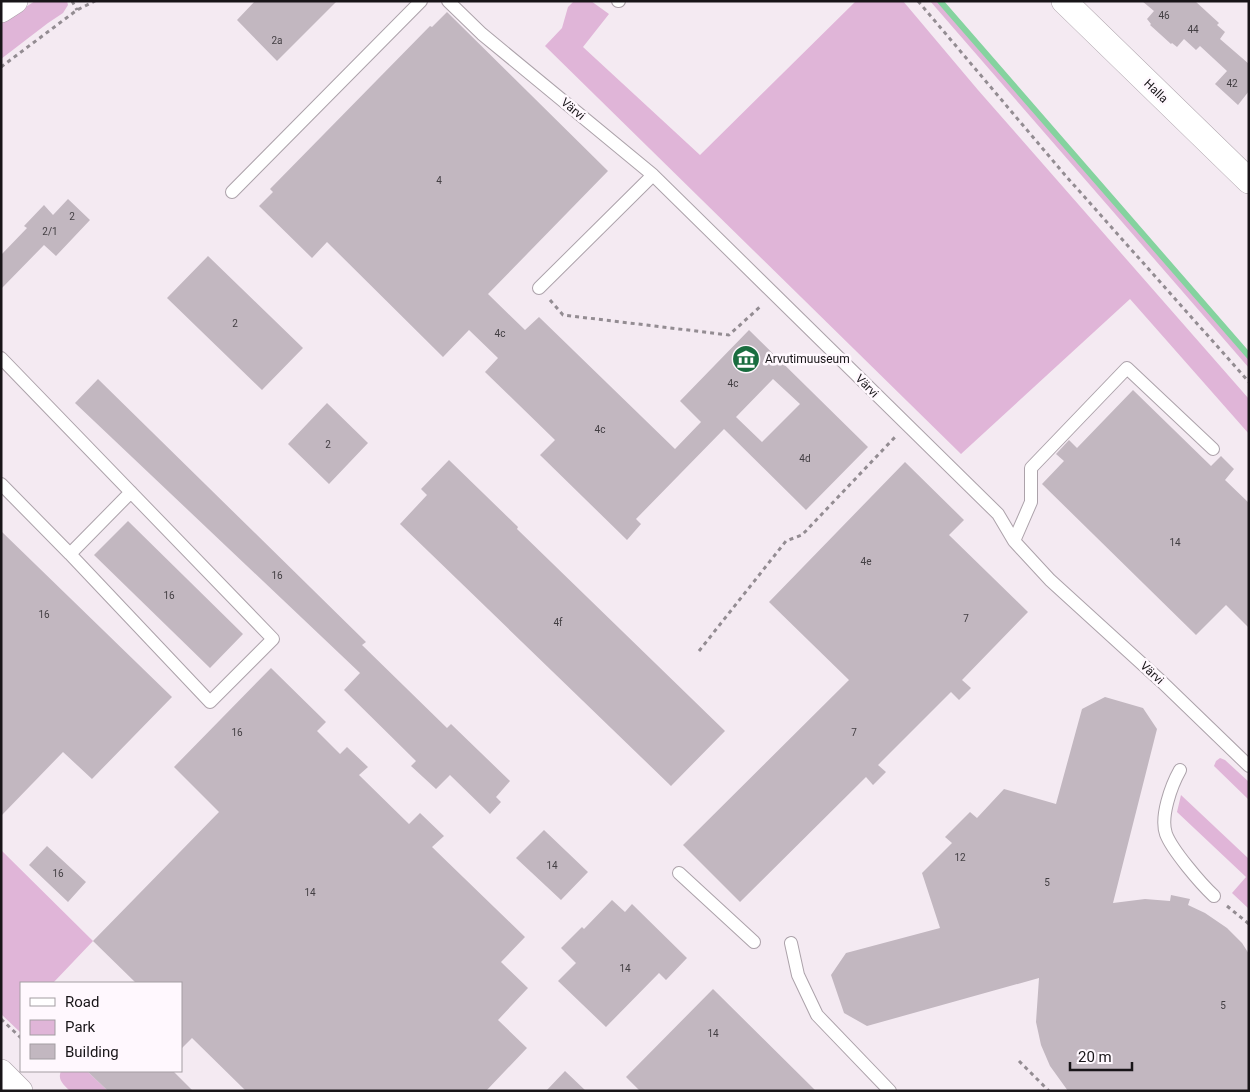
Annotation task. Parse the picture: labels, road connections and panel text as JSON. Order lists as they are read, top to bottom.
{
  "streets": {
    "street": ["Halla"],
    "lane": ["Värvi"]
  },
  "places": {
    "museum": ["Arvutimuuseum"]
  },
  "house_numbers": [
    "46",
    "44",
    "2a",
    "42",
    "4",
    "2",
    "2/1",
    "2",
    "4c",
    "4c",
    "4c",
    "2",
    "4d",
    "14",
    "4e",
    "16",
    "16",
    "16",
    "7",
    "4f",
    "16",
    "7",
    "12",
    "14",
    "16",
    "5",
    "14",
    "14",
    "5",
    "14"
  ],
  "legend": ["Road", "Park", "Building"],
  "scale_bar": "20 m"
}
